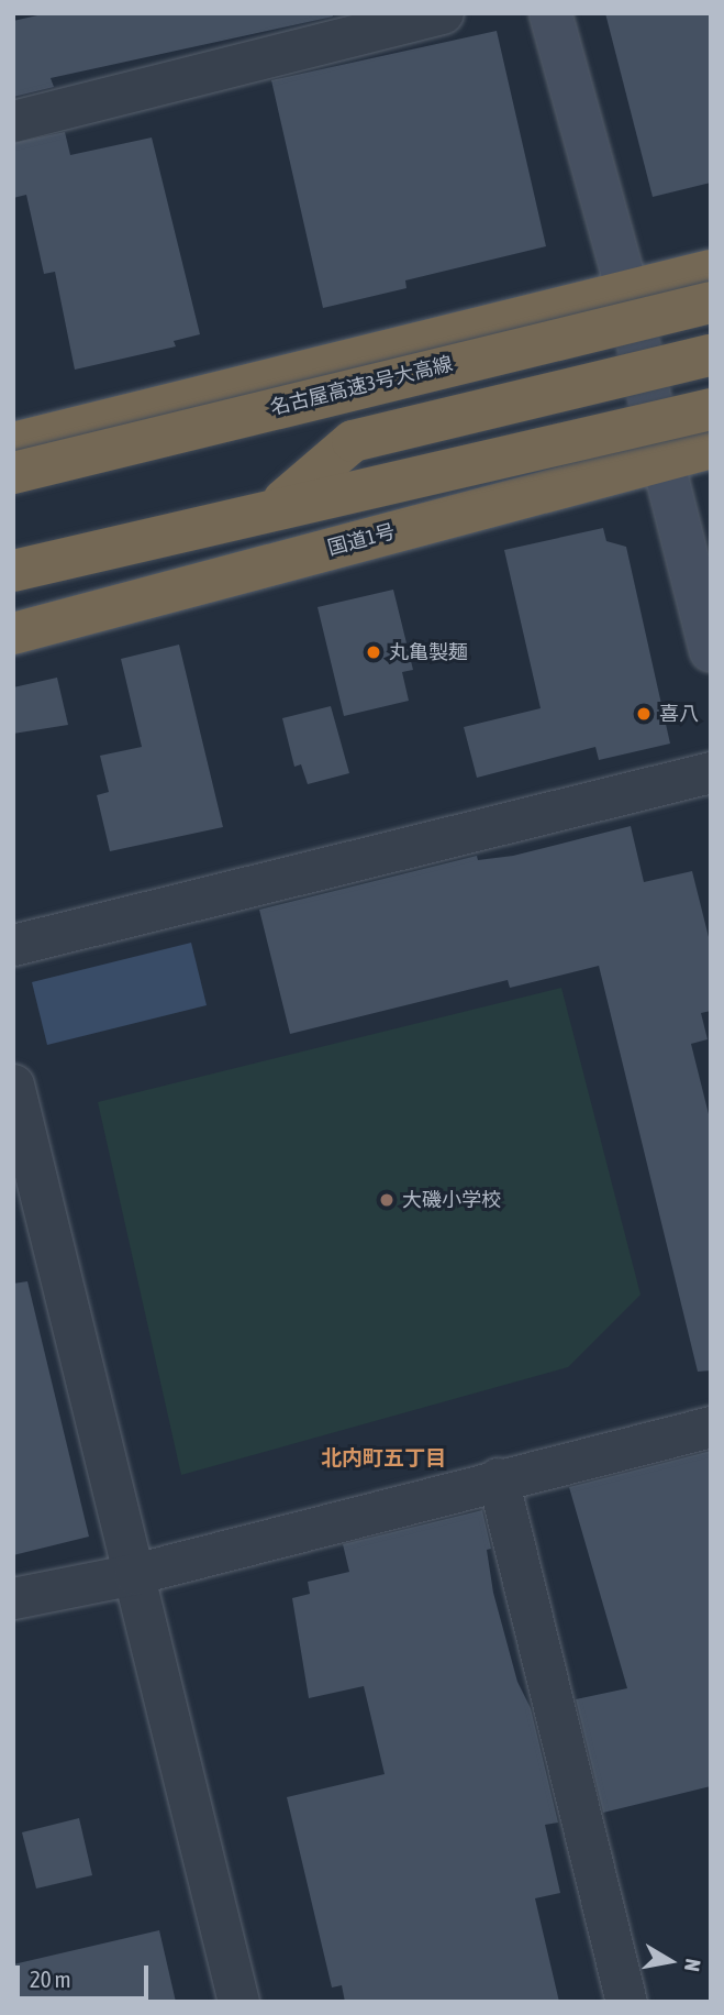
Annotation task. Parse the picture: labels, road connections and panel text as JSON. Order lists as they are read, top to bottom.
{
  "streets": {
    "highway": ["名古屋高速3号大高線", "国道1号"]
  },
  "districts": ["北内町五丁目"],
  "places": ["丸亀製麺", "喜八", "大磯小学校"],
  "scale_bar": "20 m",
  "north": "right"
}
